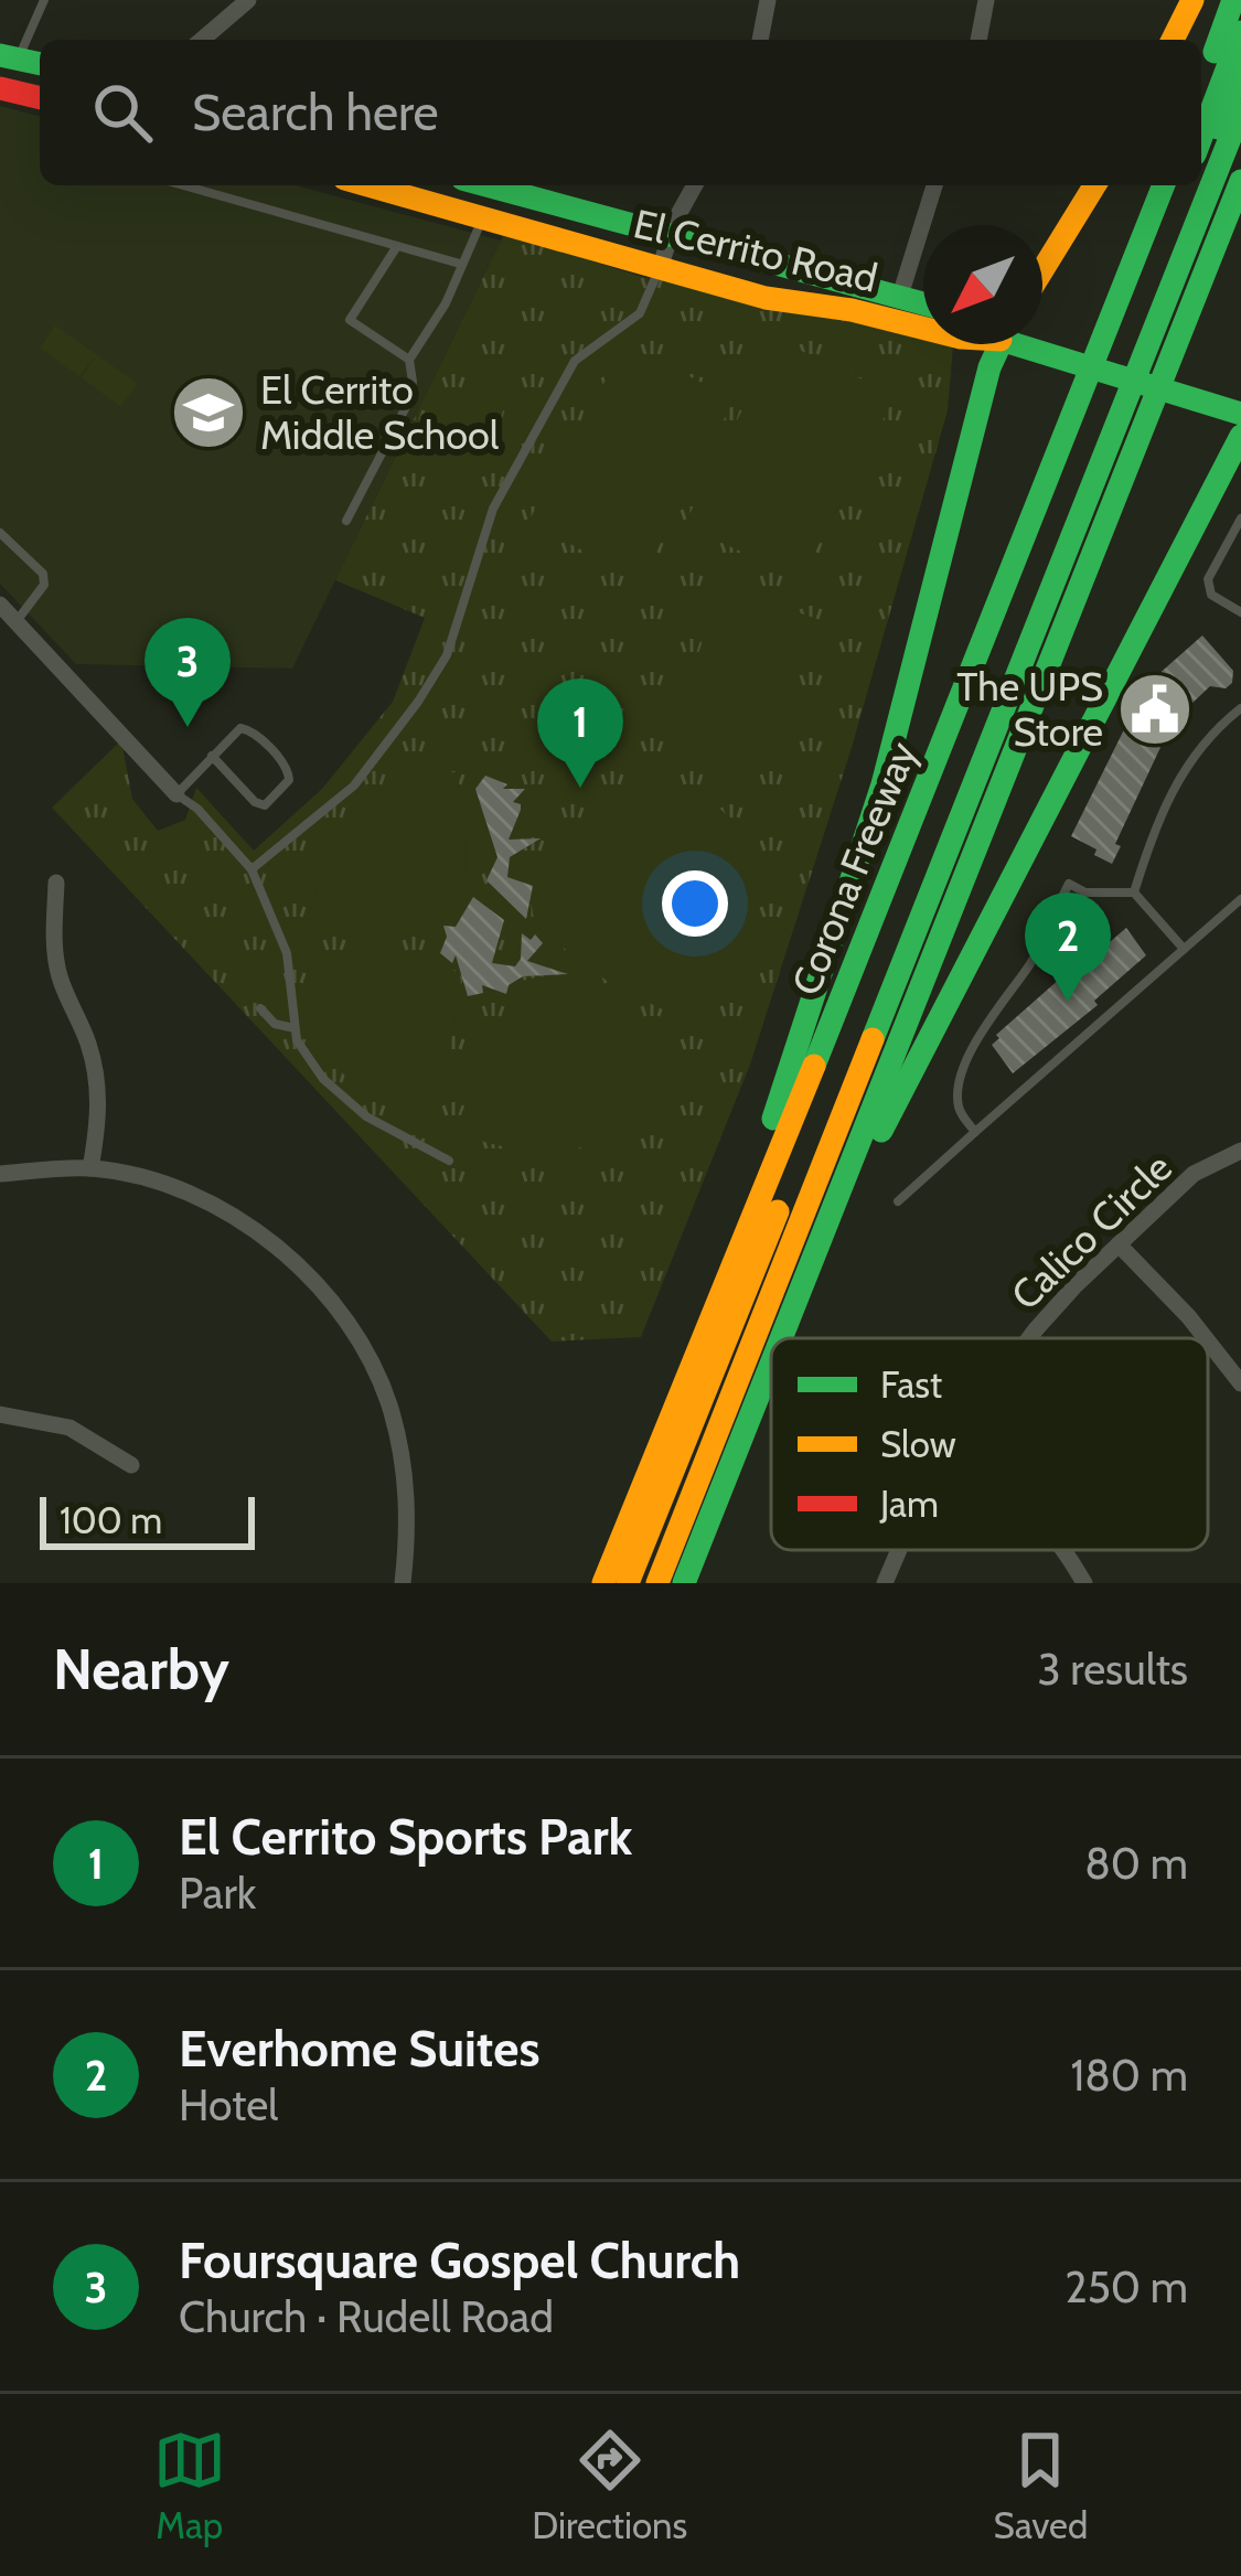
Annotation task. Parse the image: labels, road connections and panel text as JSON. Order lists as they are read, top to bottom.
{
  "streets": {
    "main road": ["El Cerrito Road", "Corona Freeway"],
    "street": ["Calico Circle"]
  },
  "places": {
    "school or university": ["El Cerrito Middle School"],
    "public building": ["The UPS Store"]
  },
  "legend": ["Fast", "Slow", "Jam"],
  "scale_bar": "100 m",
  "north": "bottom left",
  "page": {
    "search": "Search here",
    "pins": ["3", "1", "2"],
    "scale": "100 m",
    "heading": ["Nearby", "3 results"],
    "list": [
      {
        "mark": "1",
        "name": "El Cerrito Sports Park",
        "note": "Park",
        "value": "80 m"
      },
      {
        "mark": "2",
        "name": "Everhome Suites",
        "note": "Hotel",
        "value": "180 m"
      },
      {
        "mark": "3",
        "name": "Foursquare Gospel Church",
        "note": "Church · Rudell Road",
        "value": "250 m"
      }
    ],
    "nav": ["Map", "Directions", "Saved"]
  }
}
